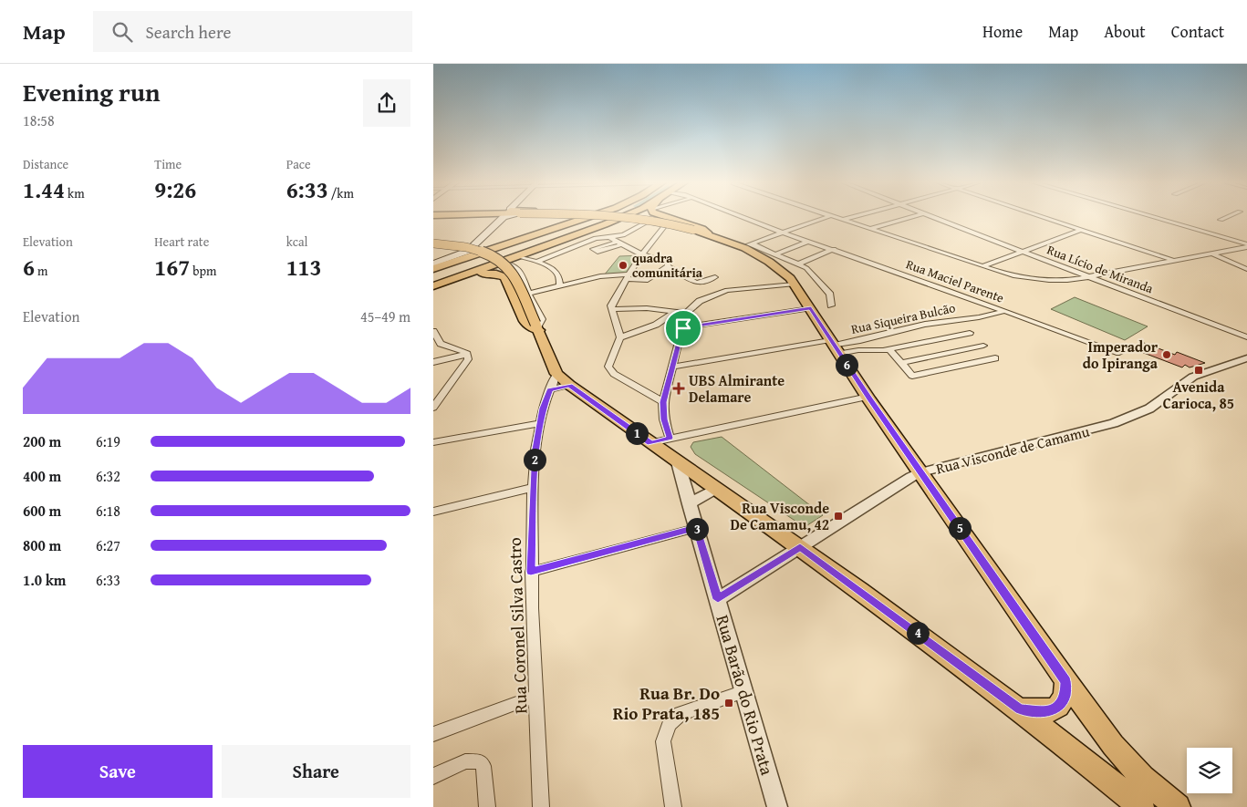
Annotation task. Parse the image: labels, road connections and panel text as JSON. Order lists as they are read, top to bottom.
{
  "streets": {
    "street": [
      "Rua Lício de Miranda",
      "Rua Maciel Parente",
      "Rua Siqueira Bulcão",
      "Rua Visconde de Camamu",
      "Rua Coronel Silva Castro",
      "Rua Barão do Rio Prata"
    ]
  },
  "crossings": [
    ["Rua Maciel Parente", "Rua Siqueira Bulcão"],
    ["Rua Visconde de Camamu", "Rua Barão do Rio Prata"]
  ],
  "places": {
    "other": ["quadra comunitária", "Imperador do Ipiranga"],
    "transit": ["Avenida Carioca, 85", "Rua Visconde De Camamu, 42", "Rua Br. Do Rio Prata, 185"],
    "health": ["UBS Almirante Delamare"]
  },
  "page": {
    "header": "Map",
    "search": "Search here",
    "nav": [
      "Home",
      "Map",
      "About",
      "Contact"
    ],
    "heading": ["Evening run", "18:58"],
    "stats": [
      ["Distance", "1.44 km"],
      ["Time", "9:26"],
      ["Pace", "6:33 /km"],
      ["Elevation", "6 m"],
      ["Heart rate", "167 bpm"],
      ["kcal", "113"]
    ],
    "chart": ["Elevation", "45–49 m"],
    "pins": [
      "6",
      "1",
      "2",
      "5",
      "3",
      "4"
    ],
    "list": [
      {
        "name": "200 m",
        "note": "6:19"
      },
      {
        "name": "400 m",
        "note": "6:32"
      },
      {
        "name": "600 m",
        "note": "6:18"
      },
      {
        "name": "800 m",
        "note": "6:27"
      },
      {
        "name": "1.0 km",
        "note": "6:33"
      }
    ],
    "buttons": ["Save", "Share"]
  }
}
